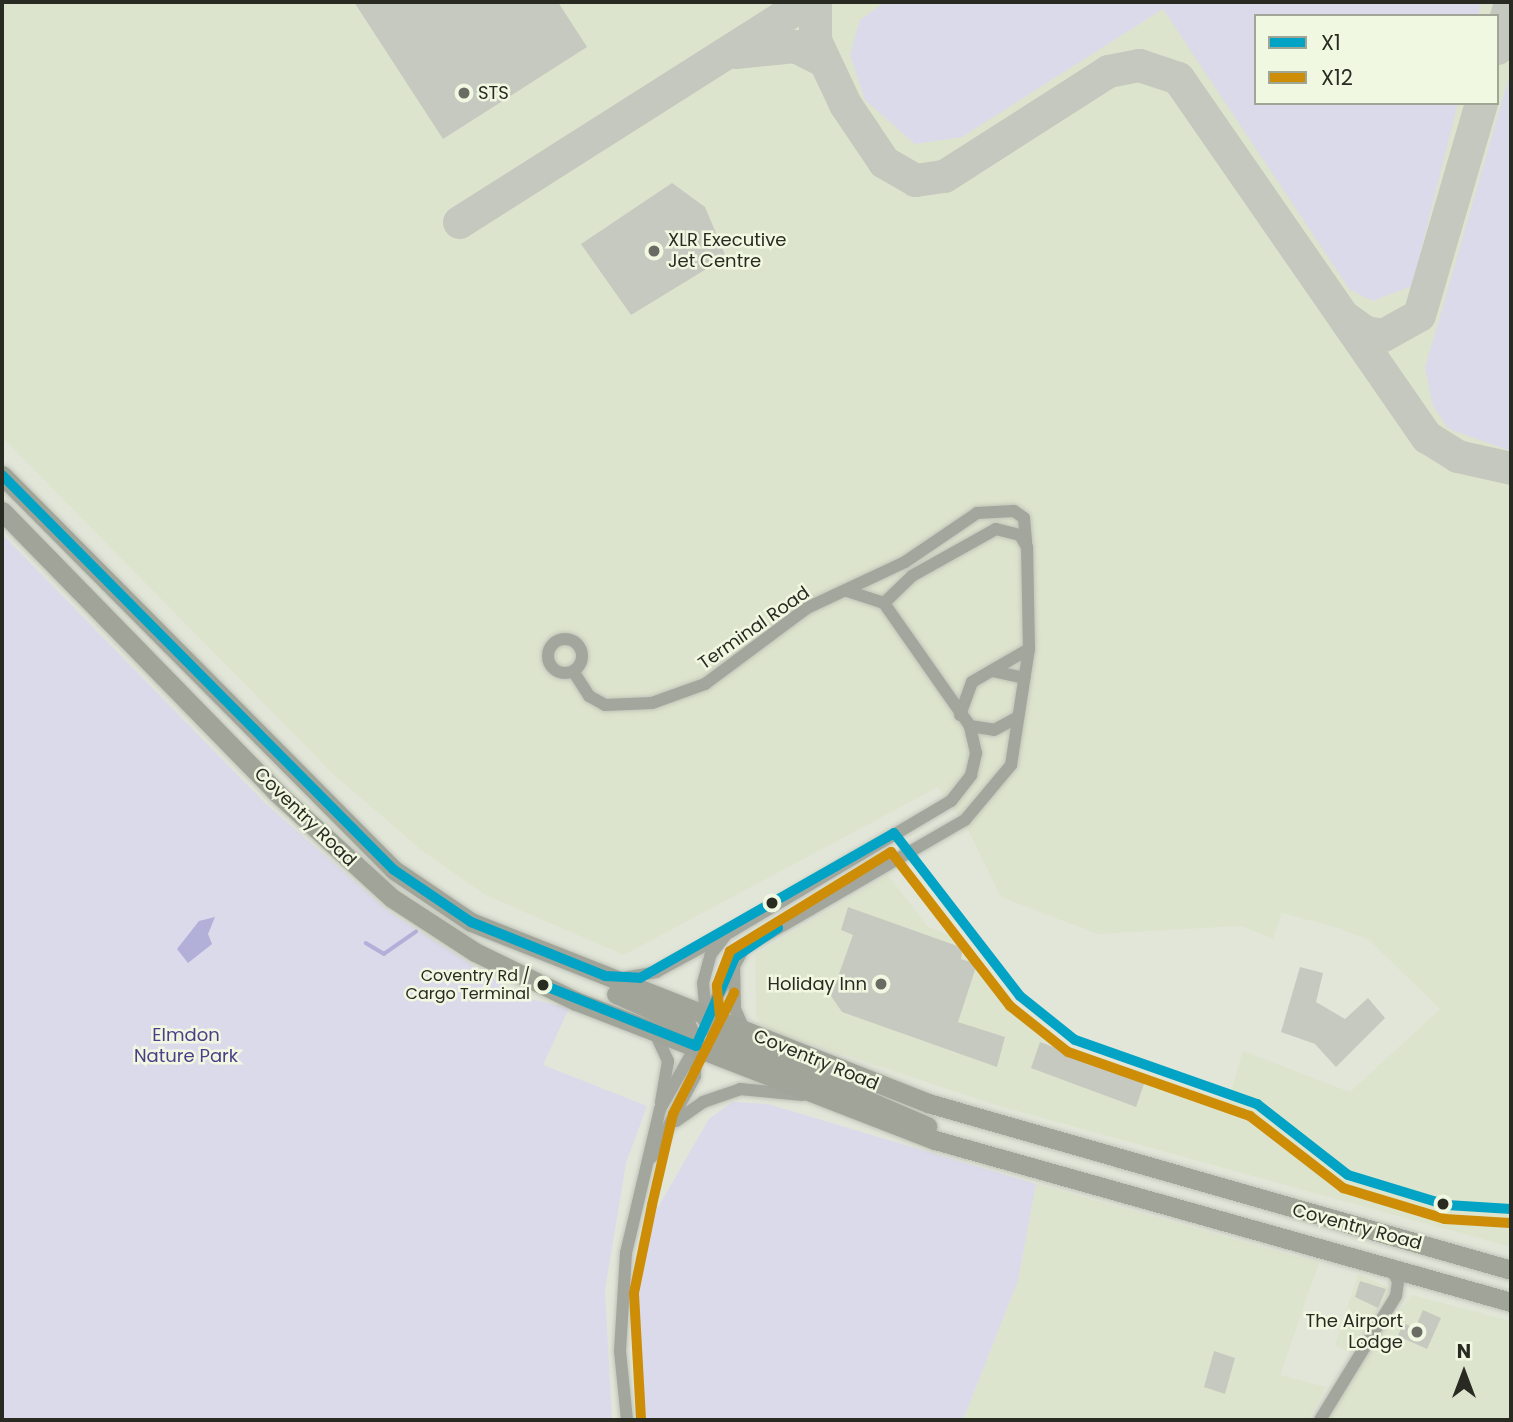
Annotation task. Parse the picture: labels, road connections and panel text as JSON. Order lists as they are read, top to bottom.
{
  "streets": {
    "highway": ["Coventry Road"],
    "street": ["Terminal Road"]
  },
  "parks": ["Elmdon Nature Park"],
  "places": [
    "STS",
    "XLR Executive Jet Centre",
    "Holiday Inn",
    "Coventry Rd / Cargo Terminal",
    "The Airport Lodge"
  ],
  "lines": ["transit line X1", "transit line X12"],
  "legend": ["X1", "X12"],
  "north": "top"
}
